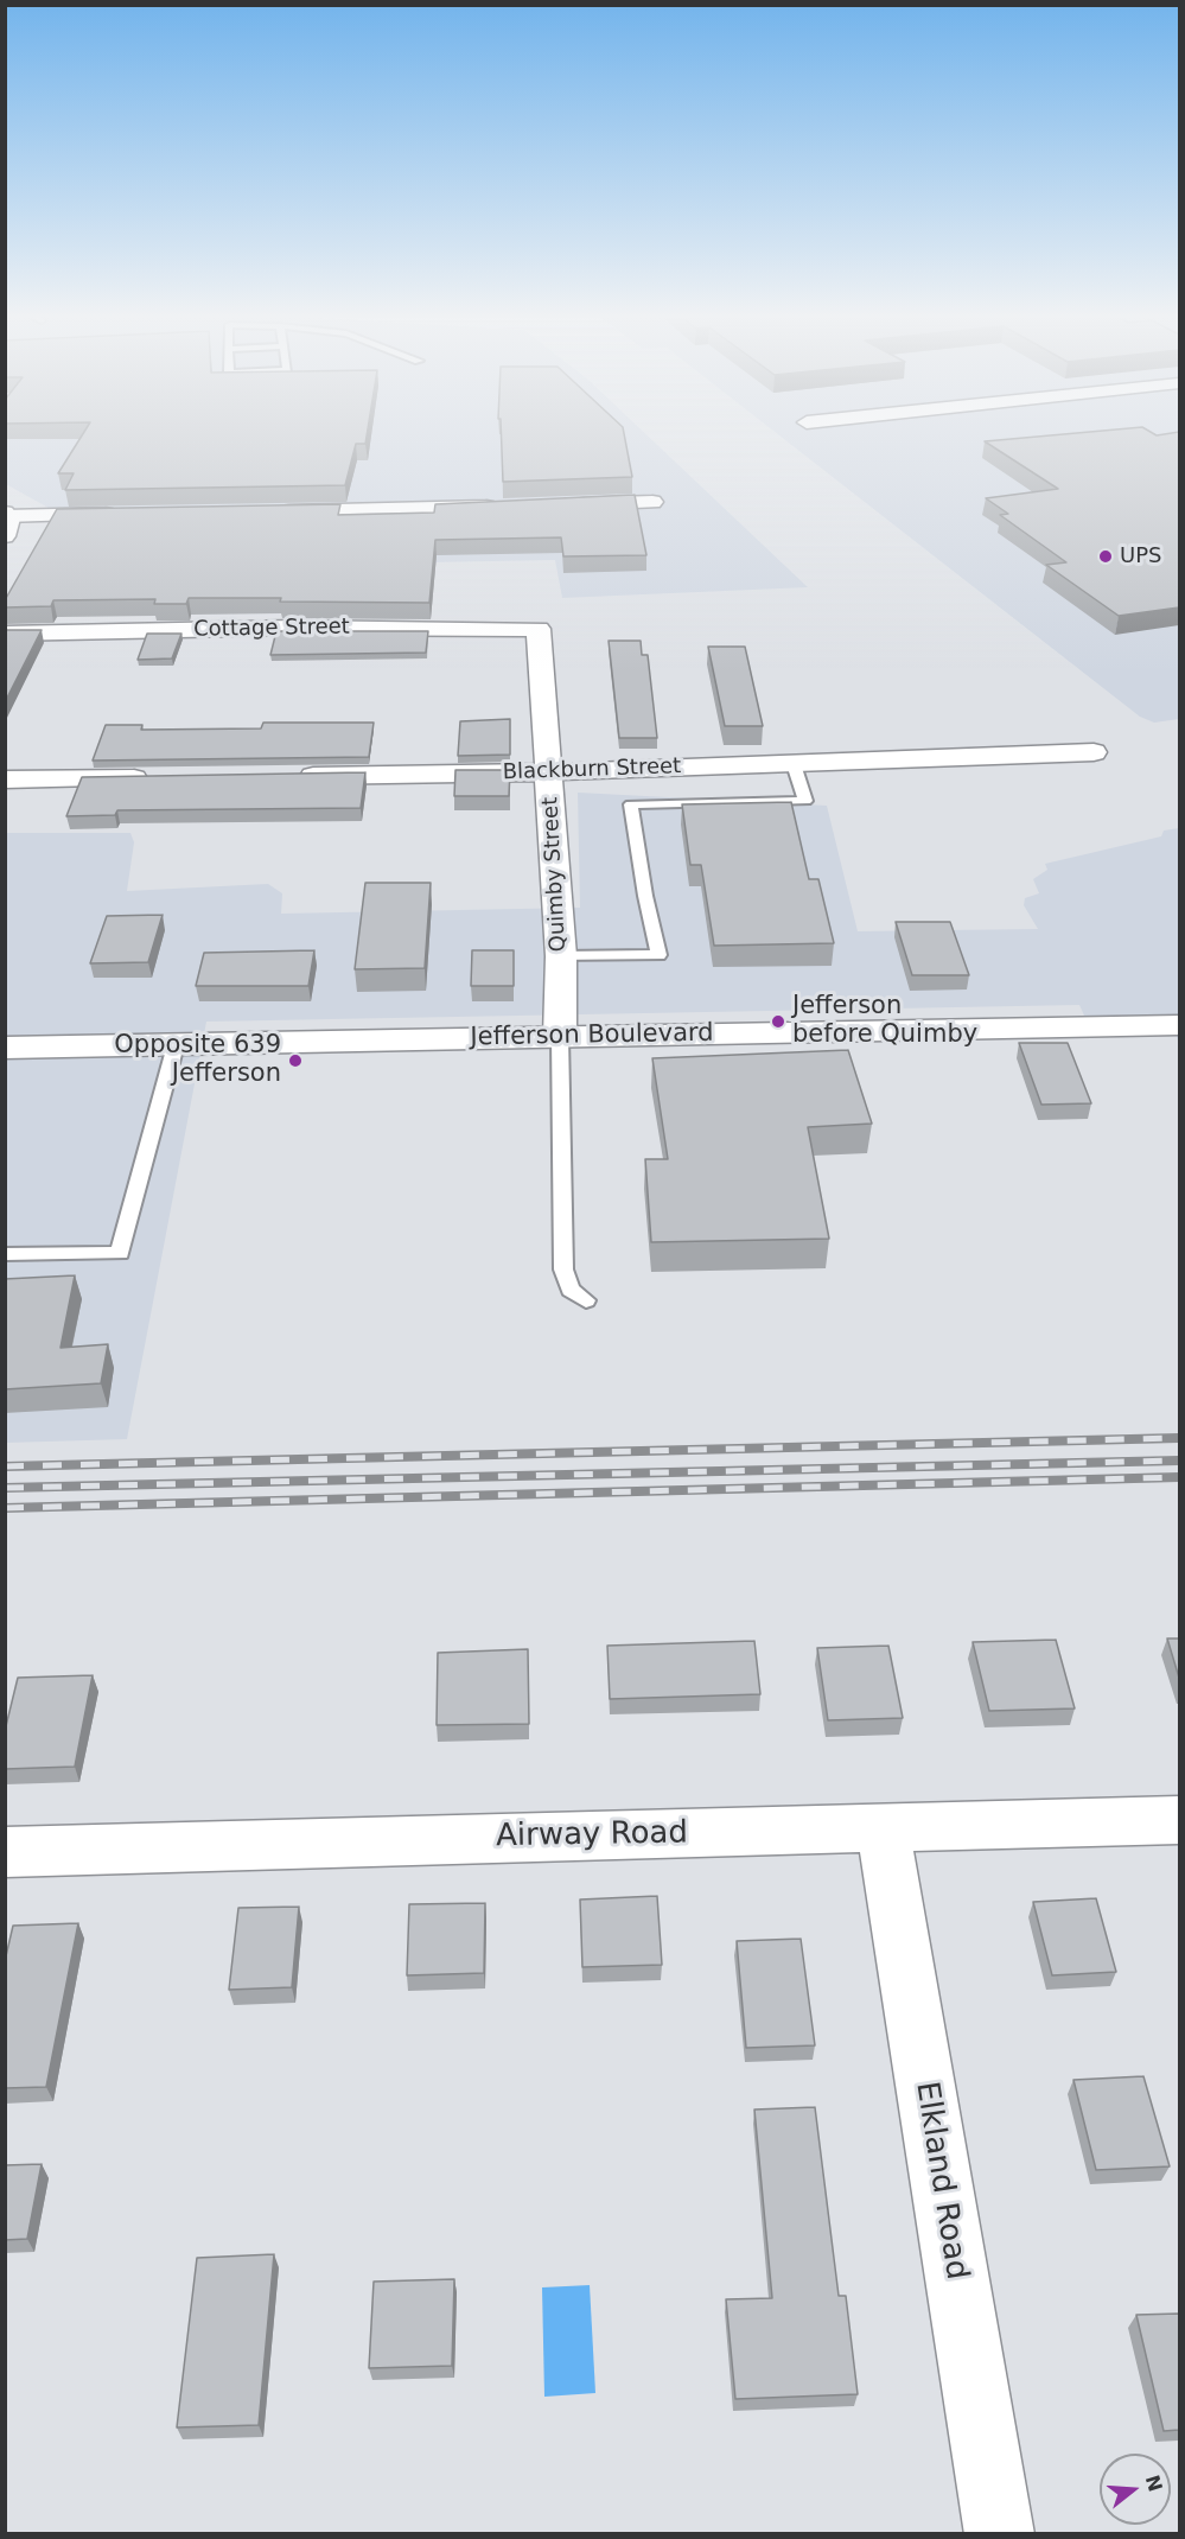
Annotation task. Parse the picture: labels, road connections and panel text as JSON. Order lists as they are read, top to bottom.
{
  "streets": {
    "street": [
      "Cottage Street",
      "Blackburn Street",
      "Quimby Street",
      "Jefferson Boulevard",
      "Airway Road",
      "Elkland Road"
    ]
  },
  "crossings": [
    ["Cottage Street", "Quimby Street"],
    ["Blackburn Street", "Quimby Street"],
    ["Quimby Street", "Jefferson Boulevard"],
    ["Airway Road", "Elkland Road"]
  ],
  "places": ["UPS", "Jefferson before Quimby", "Opposite 639 Jefferson"],
  "north": "right"
}
